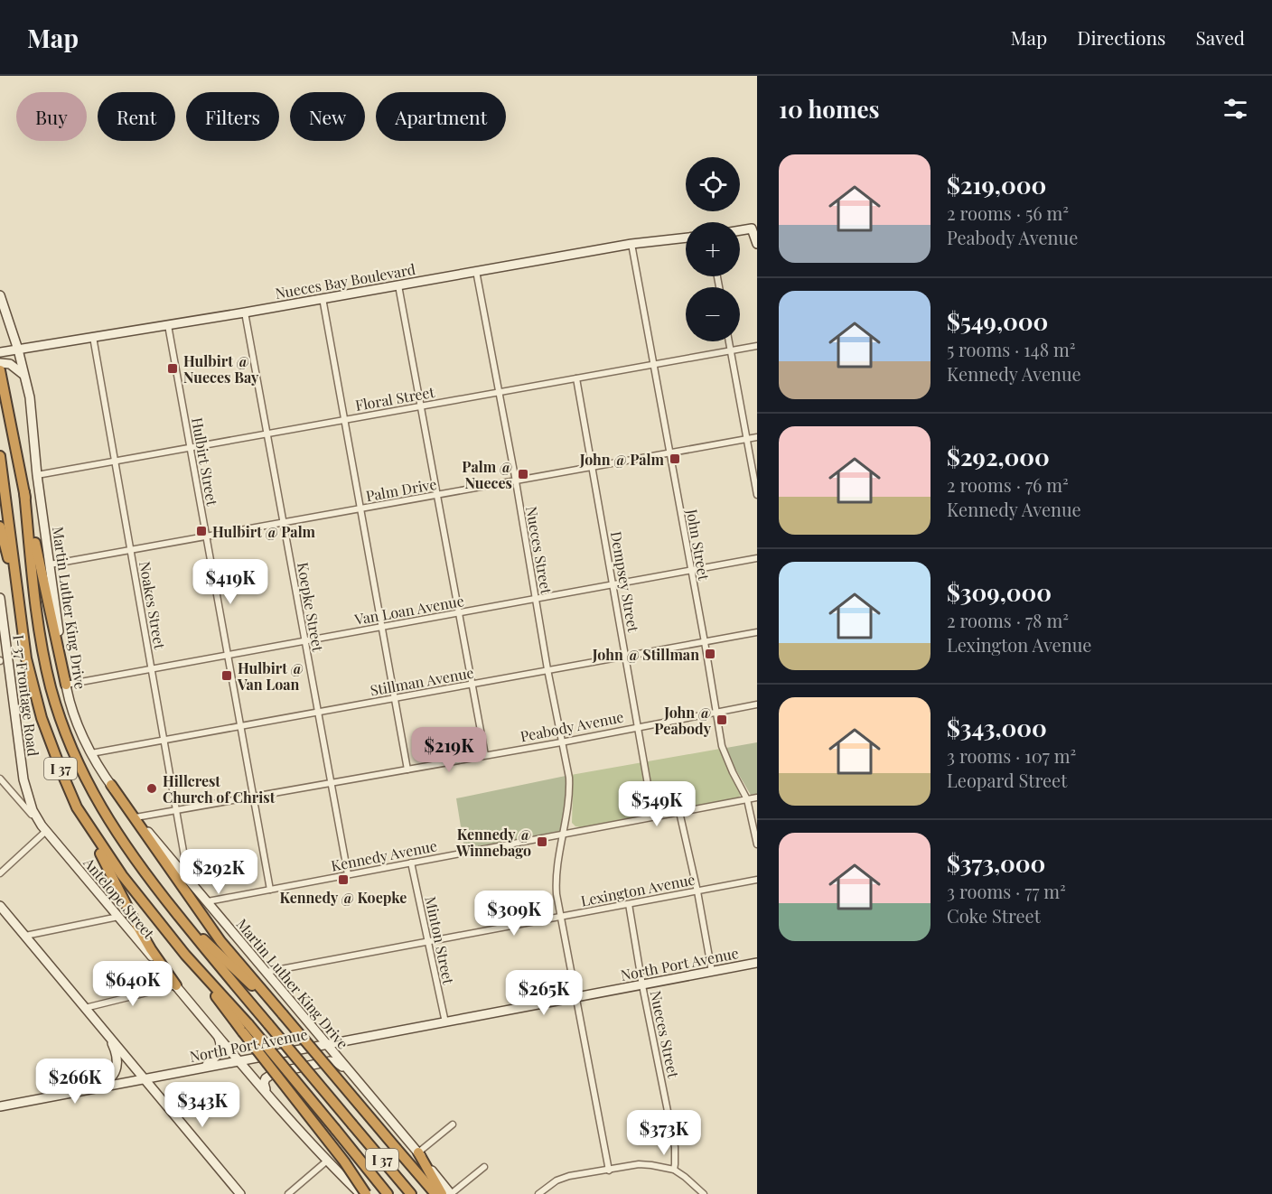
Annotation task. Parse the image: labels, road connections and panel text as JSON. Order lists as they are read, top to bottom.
{
  "streets": {
    "highway": ["I 37"],
    "main road": [
      "Nueces Bay Boulevard",
      "Martin Luther King Drive",
      "I-37 Frontage Road",
      "Antelope Street",
      "North Port Avenue"
    ],
    "street": [
      "Floral Street",
      "Hulbirt Street",
      "Palm Drive",
      "John Street",
      "Nueces Street",
      "Dempsey Street",
      "Noakes Street",
      "Koepke Street",
      "Van Loan Avenue",
      "Stillman Avenue",
      "Peabody Avenue",
      "Kennedy Avenue",
      "Lexington Avenue",
      "Minton Street"
    ]
  },
  "crossings": [
    ["Nueces Bay Boulevard", "Hulbirt Street"],
    ["Nueces Bay Boulevard", "John Street"],
    ["Nueces Bay Boulevard", "Nueces Street"],
    ["Nueces Bay Boulevard", "Noakes Street"],
    ["Nueces Bay Boulevard", "Koepke Street"],
    ["Nueces Bay Boulevard", "Martin Luther King Drive"],
    ["Floral Street", "Hulbirt Street"],
    ["Floral Street", "John Street"],
    ["Floral Street", "Nueces Street"],
    ["Floral Street", "Dempsey Street"],
    ["Floral Street", "Noakes Street"],
    ["Floral Street", "Koepke Street"],
    ["Floral Street", "Martin Luther King Drive"],
    ["Hulbirt Street", "Palm Drive"],
    ["Hulbirt Street", "Van Loan Avenue"],
    ["Hulbirt Street", "Stillman Avenue"],
    ["Hulbirt Street", "Peabody Avenue"],
    ["Hulbirt Street", "Kennedy Avenue"],
    ["Palm Drive", "John Street"],
    ["Palm Drive", "Nueces Street"],
    ["Palm Drive", "Dempsey Street"],
    ["Palm Drive", "Noakes Street"],
    ["Palm Drive", "Koepke Street"],
    ["Palm Drive", "Martin Luther King Drive"],
    ["John Street", "Van Loan Avenue"],
    ["John Street", "Stillman Avenue"],
    ["John Street", "Peabody Avenue"],
    ["John Street", "Kennedy Avenue"],
    ["Nueces Street", "Van Loan Avenue"],
    ["Nueces Street", "Stillman Avenue"],
    ["Nueces Street", "Peabody Avenue"],
    ["Nueces Street", "Kennedy Avenue"],
    ["Nueces Street", "Lexington Avenue"],
    ["Nueces Street", "North Port Avenue"],
    ["Dempsey Street", "Van Loan Avenue"],
    ["Dempsey Street", "Stillman Avenue"],
    ["Dempsey Street", "Peabody Avenue"],
    ["Noakes Street", "Martin Luther King Drive"],
    ["Noakes Street", "Van Loan Avenue"],
    ["Noakes Street", "Stillman Avenue"],
    ["Noakes Street", "Peabody Avenue"],
    ["Koepke Street", "Van Loan Avenue"],
    ["Koepke Street", "Stillman Avenue"],
    ["Koepke Street", "Peabody Avenue"],
    ["Koepke Street", "Kennedy Avenue"],
    ["Martin Luther King Drive", "Van Loan Avenue"],
    ["Martin Luther King Drive", "Stillman Avenue"],
    ["Martin Luther King Drive", "Peabody Avenue"],
    ["Martin Luther King Drive", "Kennedy Avenue"],
    ["Martin Luther King Drive", "Lexington Avenue"],
    ["Martin Luther King Drive", "North Port Avenue"],
    ["I-37 Frontage Road", "Antelope Street"],
    ["Kennedy Avenue", "Minton Street"],
    ["Lexington Avenue", "Minton Street"],
    ["Antelope Street", "North Port Avenue"],
    ["Minton Street", "North Port Avenue"]
  ],
  "places": {
    "transit": [
      "Hulbirt @ Nueces Bay",
      "John @ Palm",
      "Palm @ Nueces",
      "Hulbirt @ Palm",
      "John @ Stillman",
      "Hulbirt @ Van Loan",
      "John @ Peabody",
      "Kennedy @ Winnebago",
      "Kennedy @ Koepke"
    ],
    "other": ["Hillcrest Church of Christ"]
  },
  "page": {
    "header": "Map",
    "nav": ["Map", "Directions", "Saved"],
    "heading": "10 homes",
    "chip": [
      "Buy",
      "Rent",
      "Filters",
      "New",
      "Apartment"
    ],
    "list": [
      {
        "name": "$219,000",
        "note": "2 rooms · 56 m² · Peabody Avenue"
      },
      {
        "name": "$549,000",
        "note": "5 rooms · 148 m² · Kennedy Avenue"
      },
      {
        "name": "$292,000",
        "note": "2 rooms · 76 m² · Kennedy Avenue"
      },
      {
        "name": "$309,000",
        "note": "2 rooms · 78 m² · Lexington Avenue"
      },
      {
        "name": "$343,000",
        "note": "3 rooms · 107 m² · Leopard Street"
      },
      {
        "name": "$373,000",
        "note": "3 rooms · 77 m² · Coke Street"
      }
    ],
    "map_buttons": ["+", "−"],
    "price": [
      "$419K",
      "$219K",
      "$549K",
      "$292K",
      "$309K",
      "$640K",
      "$265K",
      "$266K",
      "$343K",
      "$373K"
    ]
  }
}
